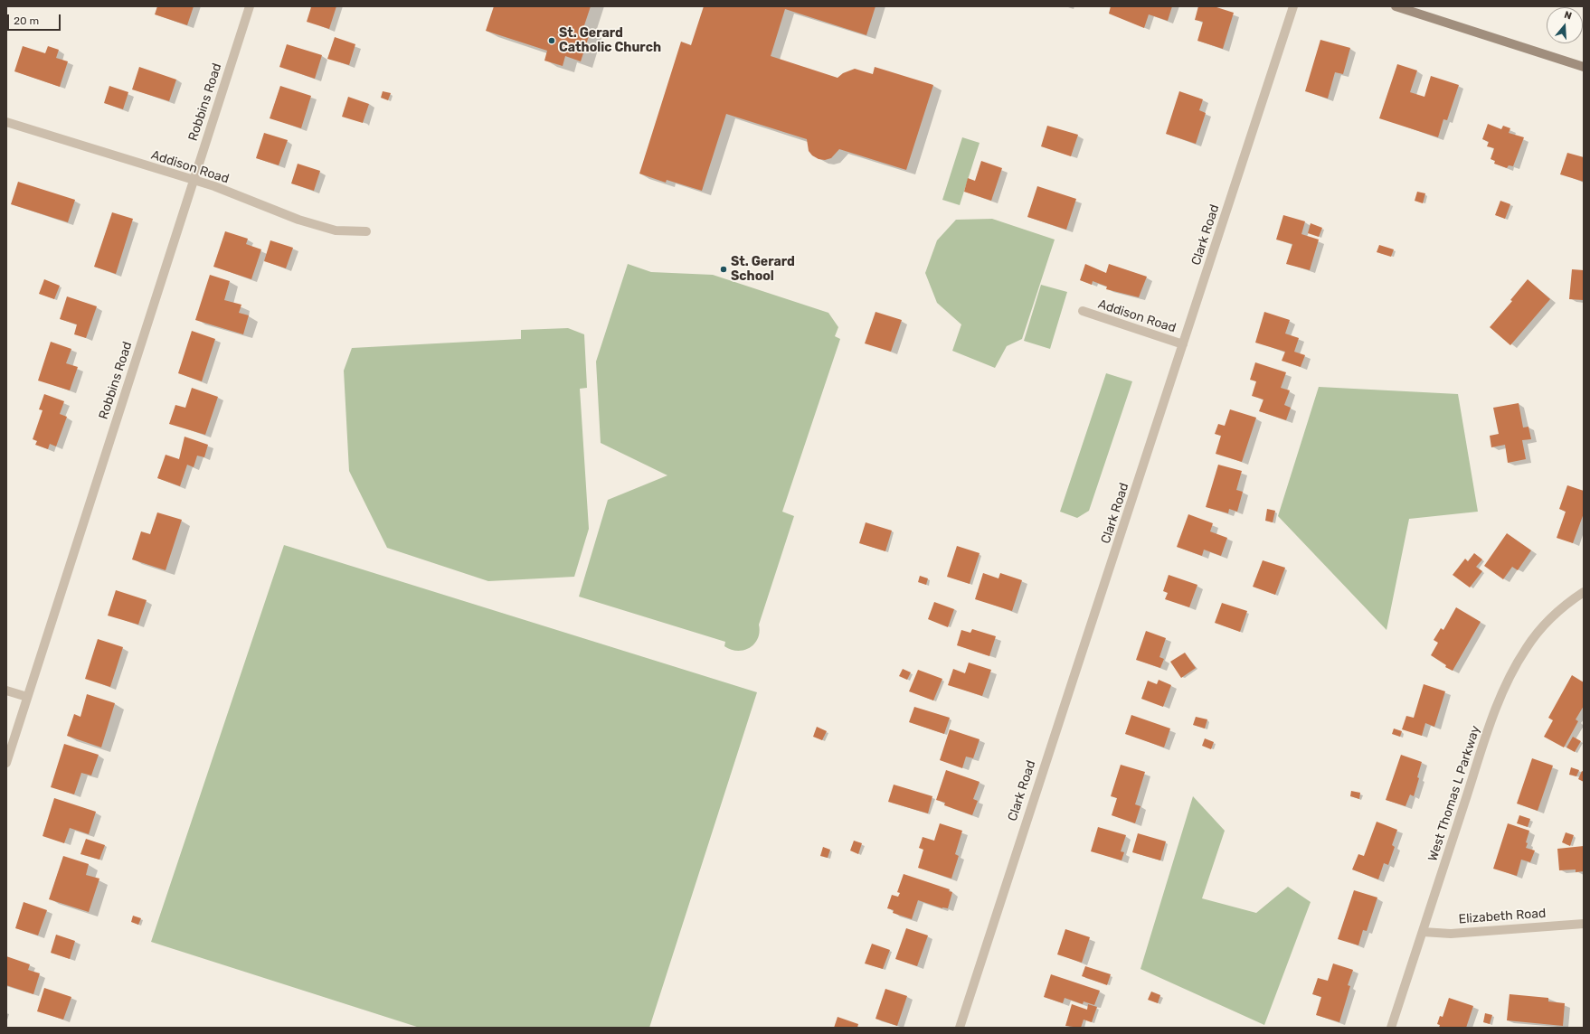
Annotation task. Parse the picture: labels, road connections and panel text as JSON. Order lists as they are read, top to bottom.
{
  "streets": {
    "street": [
      "Robbins Road",
      "Addison Road",
      "Clark Road",
      "West Thomas L Parkway",
      "Elizabeth Road"
    ]
  },
  "crossings": [
    ["Robbins Road", "Addison Road"],
    ["Addison Road", "Clark Road"],
    ["West Thomas L Parkway", "Elizabeth Road"]
  ],
  "places": ["St. Gerard Catholic Church", "St. Gerard School"],
  "scale_bar": "20 m",
  "north": "top"
}
